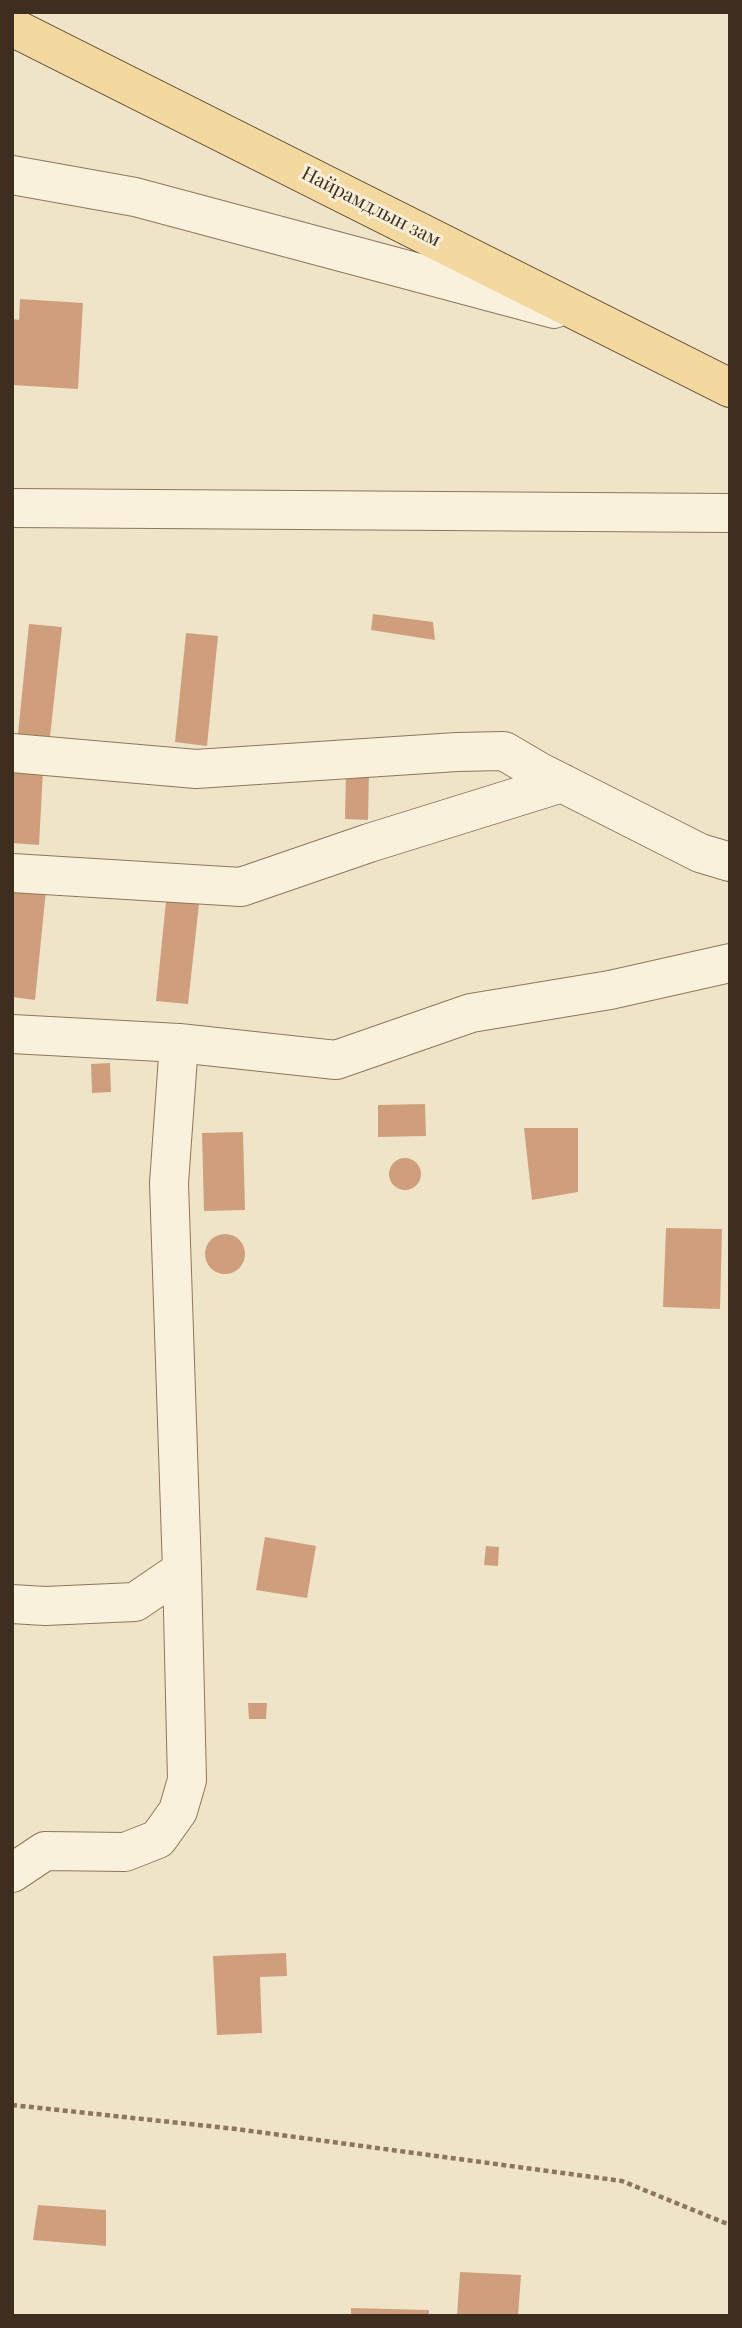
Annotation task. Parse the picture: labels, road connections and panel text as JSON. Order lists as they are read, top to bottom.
{
  "streets": {
    "main road": ["Найрамдлын зам"]
  }
}
